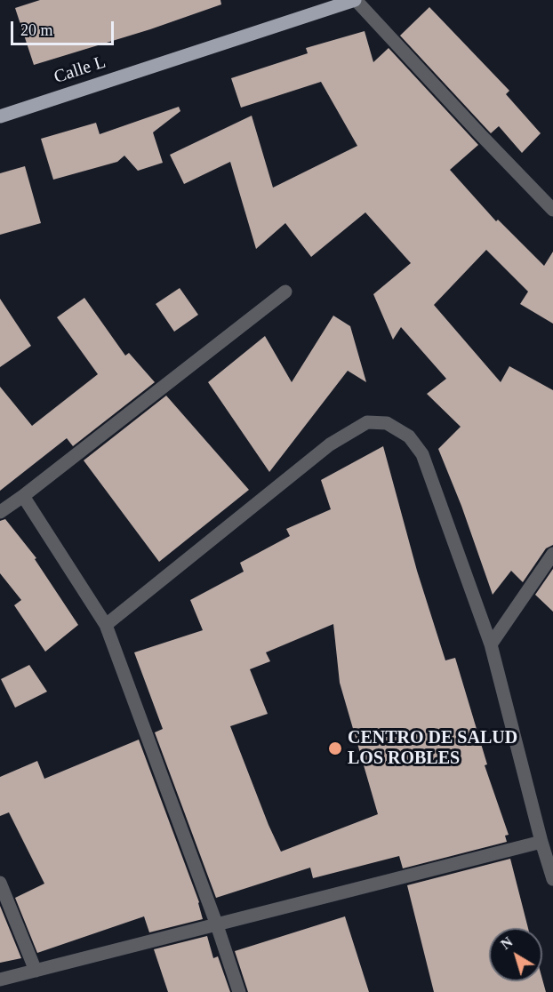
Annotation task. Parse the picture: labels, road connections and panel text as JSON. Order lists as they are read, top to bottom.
{
  "streets": {
    "main road": ["Calle L"]
  },
  "places": ["CENTRO DE SALUD LOS ROBLES"],
  "scale_bar": "20 m",
  "north": "top left"
}
